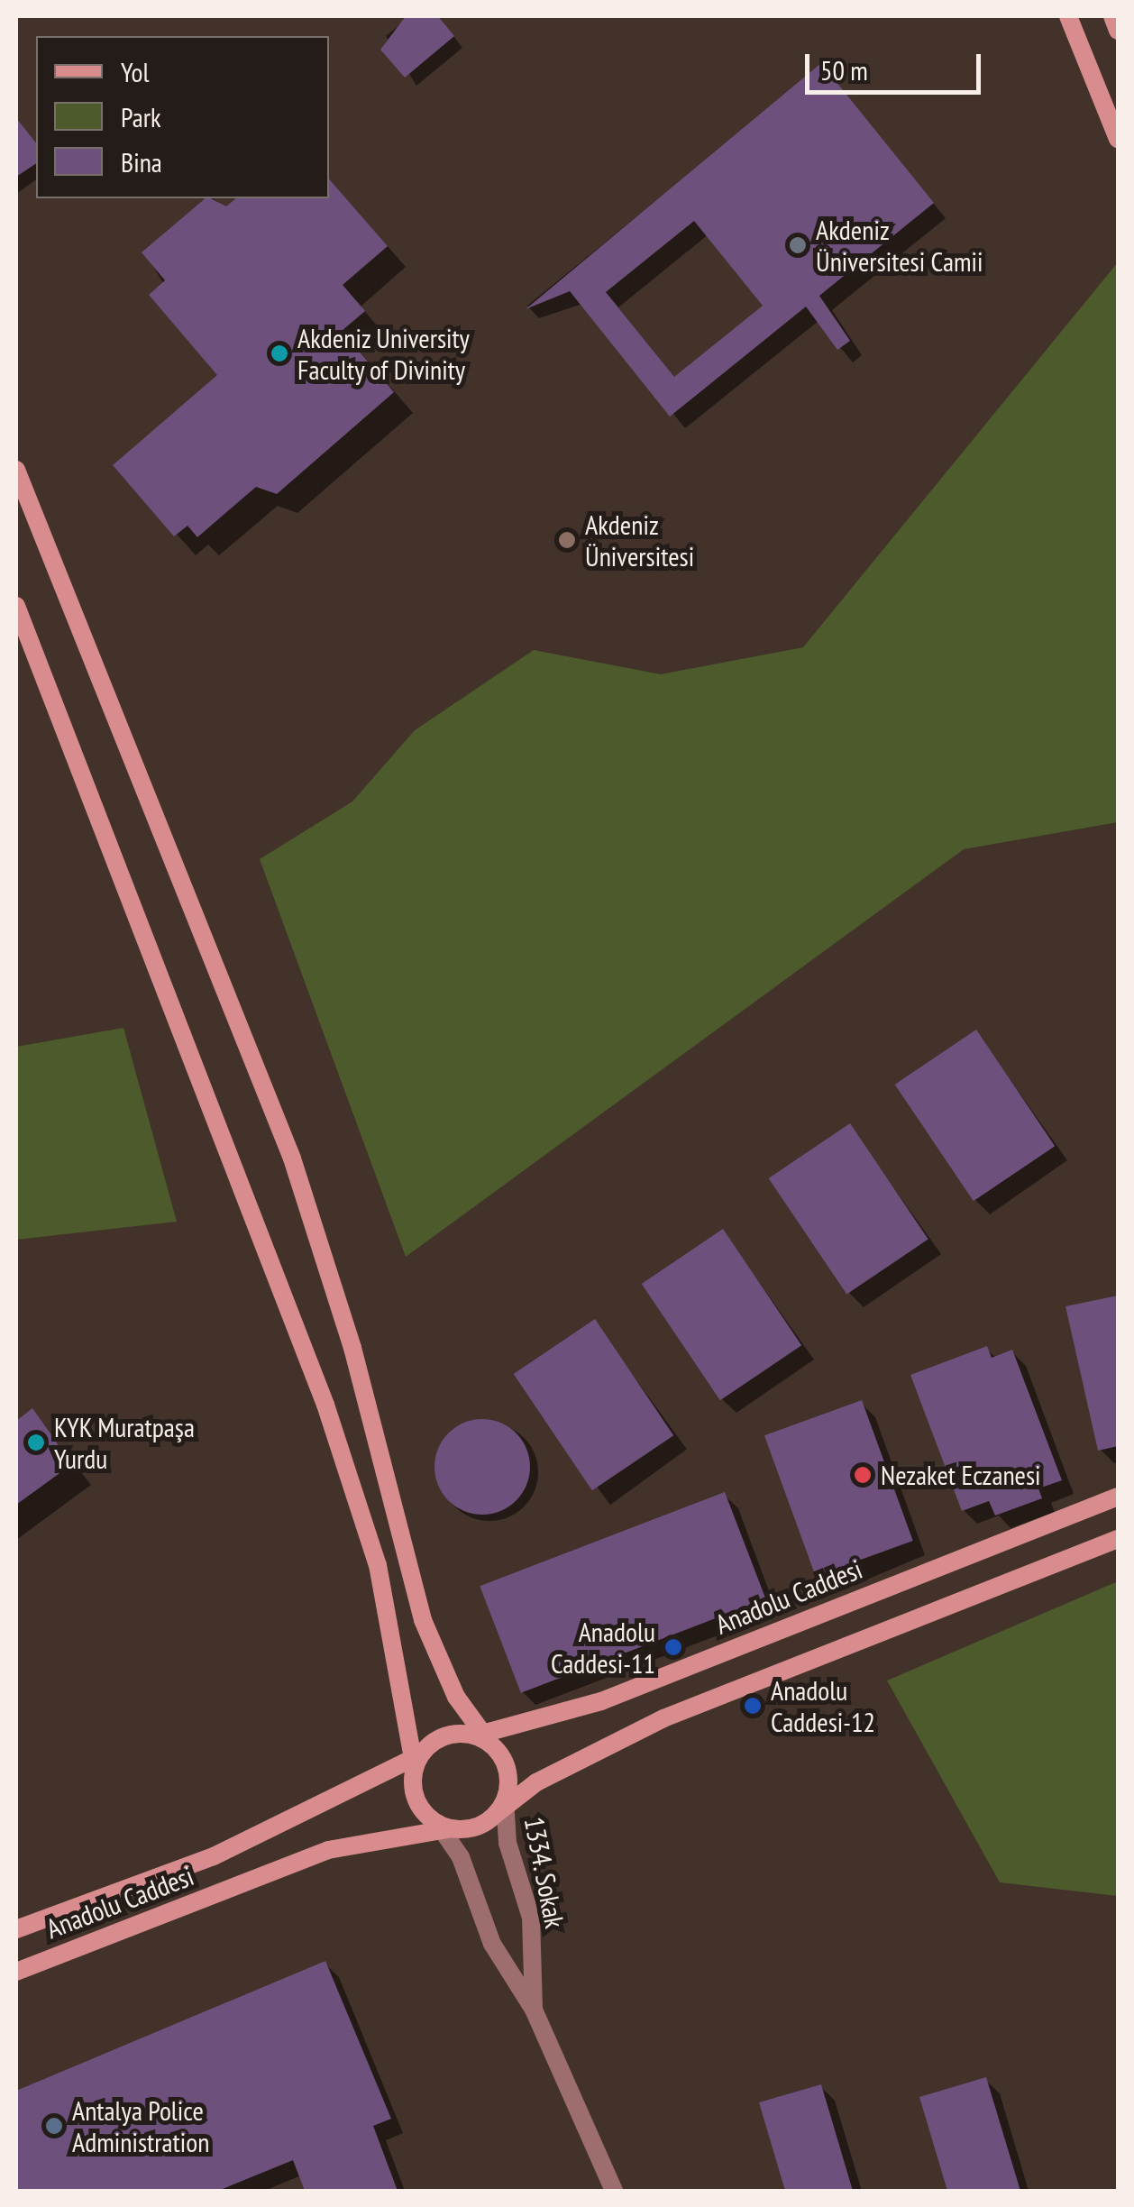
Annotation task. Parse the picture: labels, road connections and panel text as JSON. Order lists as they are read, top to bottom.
{
  "streets": {
    "street": ["Anadolu Caddesi", "1334. Sokak"]
  },
  "crossings": [
    ["Anadolu Caddesi", "1334. Sokak"]
  ],
  "places": [
    "Akdeniz Üniversitesi Camii",
    "Akdeniz University Faculty of Divinity",
    "Akdeniz Üniversitesi",
    "KYK Muratpaşa Yurdu",
    "Nezaket Eczanesi",
    "Anadolu Caddesi-11",
    "Anadolu Caddesi-12",
    "Antalya Police Administration"
  ],
  "legend": ["Yol", "Park", "Bina"],
  "scale_bar": "50 m"
}
